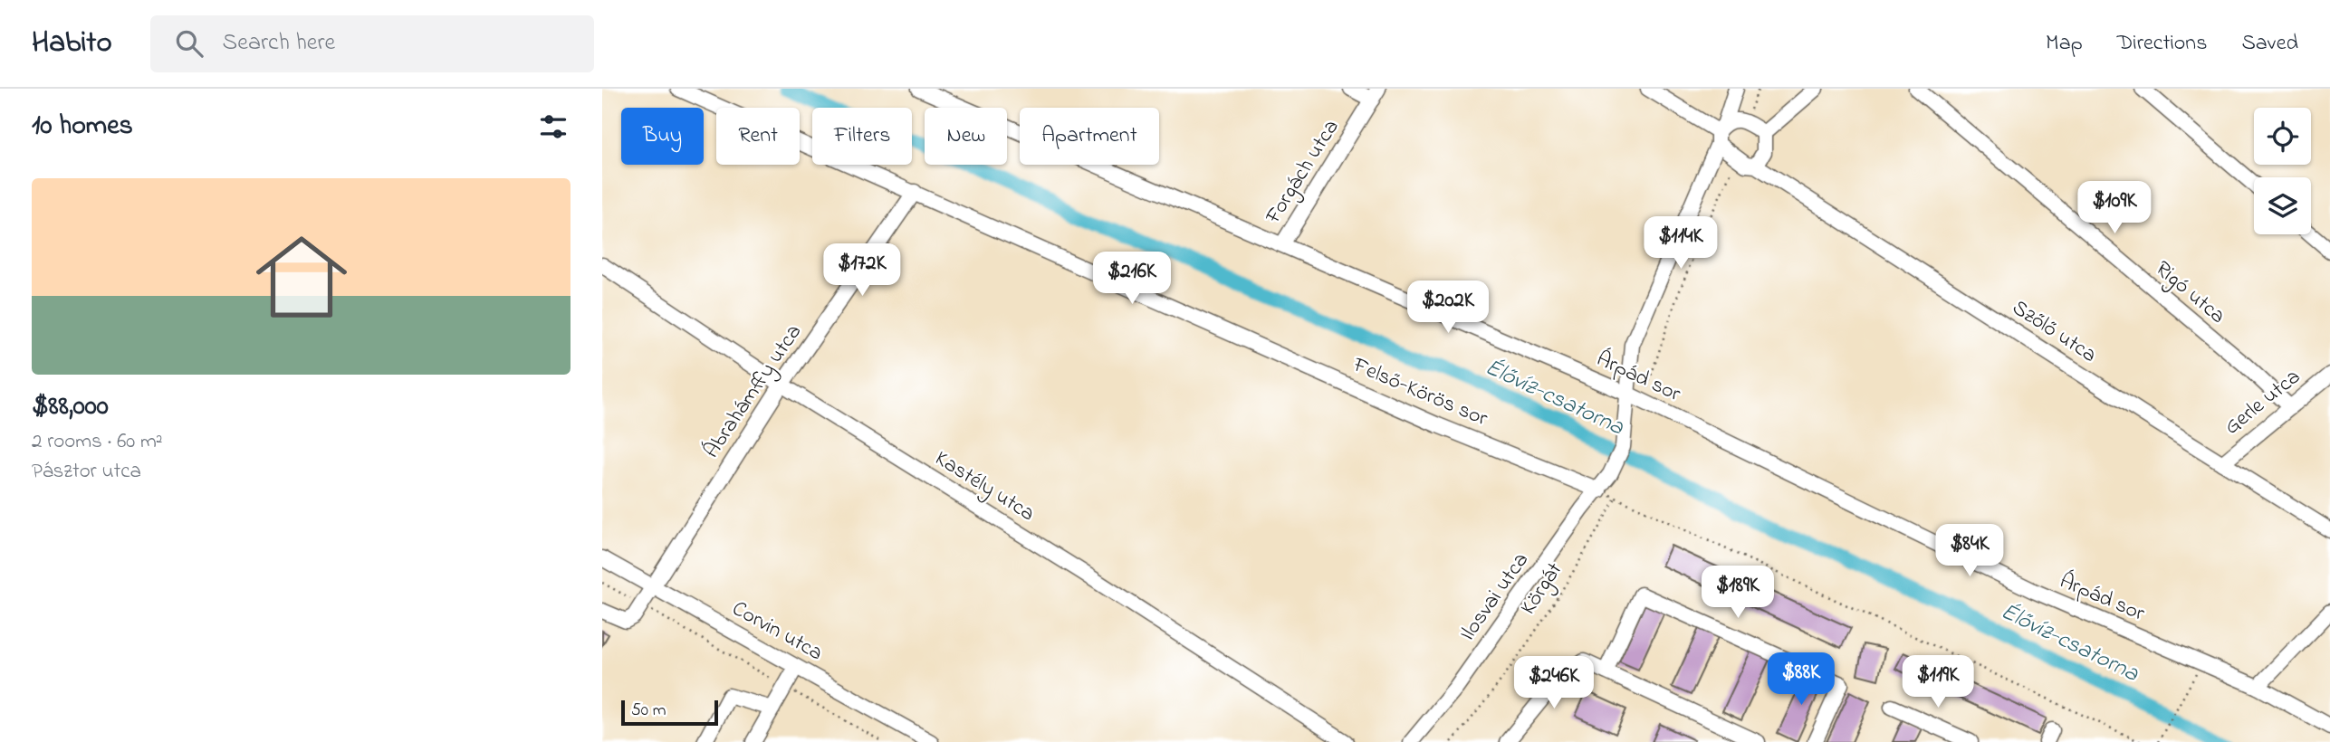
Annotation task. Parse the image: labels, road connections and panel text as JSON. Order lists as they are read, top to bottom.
{
  "streets": {
    "street": [
      "Forgách utca",
      "Rigó utca",
      "Szőlő utca",
      "Árpád sor",
      "Ábrahámffy utca",
      "Felső-Körös sor",
      "Gerle utca",
      "Kastély utca",
      "Ilosvai utca",
      "Corvin utca"
    ],
    "path": ["Körgát"]
  },
  "crossings": [
    ["Forgách utca", "Árpád sor"],
    ["Rigó utca", "Gerle utca"],
    ["Szőlő utca", "Gerle utca"],
    ["Árpád sor", "Ilosvai utca"],
    ["Ábrahámffy utca", "Felső-Körös sor"],
    ["Ábrahámffy utca", "Kastély utca"],
    ["Ábrahámffy utca", "Corvin utca"],
    ["Felső-Körös sor", "Ilosvai utca"]
  ],
  "water": ["Élővíz-csatorna"],
  "scale_bar": "50 m",
  "page": {
    "header": "Habito",
    "search": "Search here",
    "nav": ["Map", "Directions", "Saved"],
    "heading": "10 homes",
    "chip": [
      "Buy",
      "Rent",
      "Filters",
      "New",
      "Apartment"
    ],
    "list": [
      {
        "name": "$88,000",
        "note": "2 rooms · 60 m² · Pásztor utca"
      }
    ],
    "price": [
      "$109K",
      "$114K",
      "$172K",
      "$216K",
      "$202K",
      "$84K",
      "$189K",
      "$88K",
      "$119K",
      "$246K"
    ],
    "scale": "50 m"
  }
}
